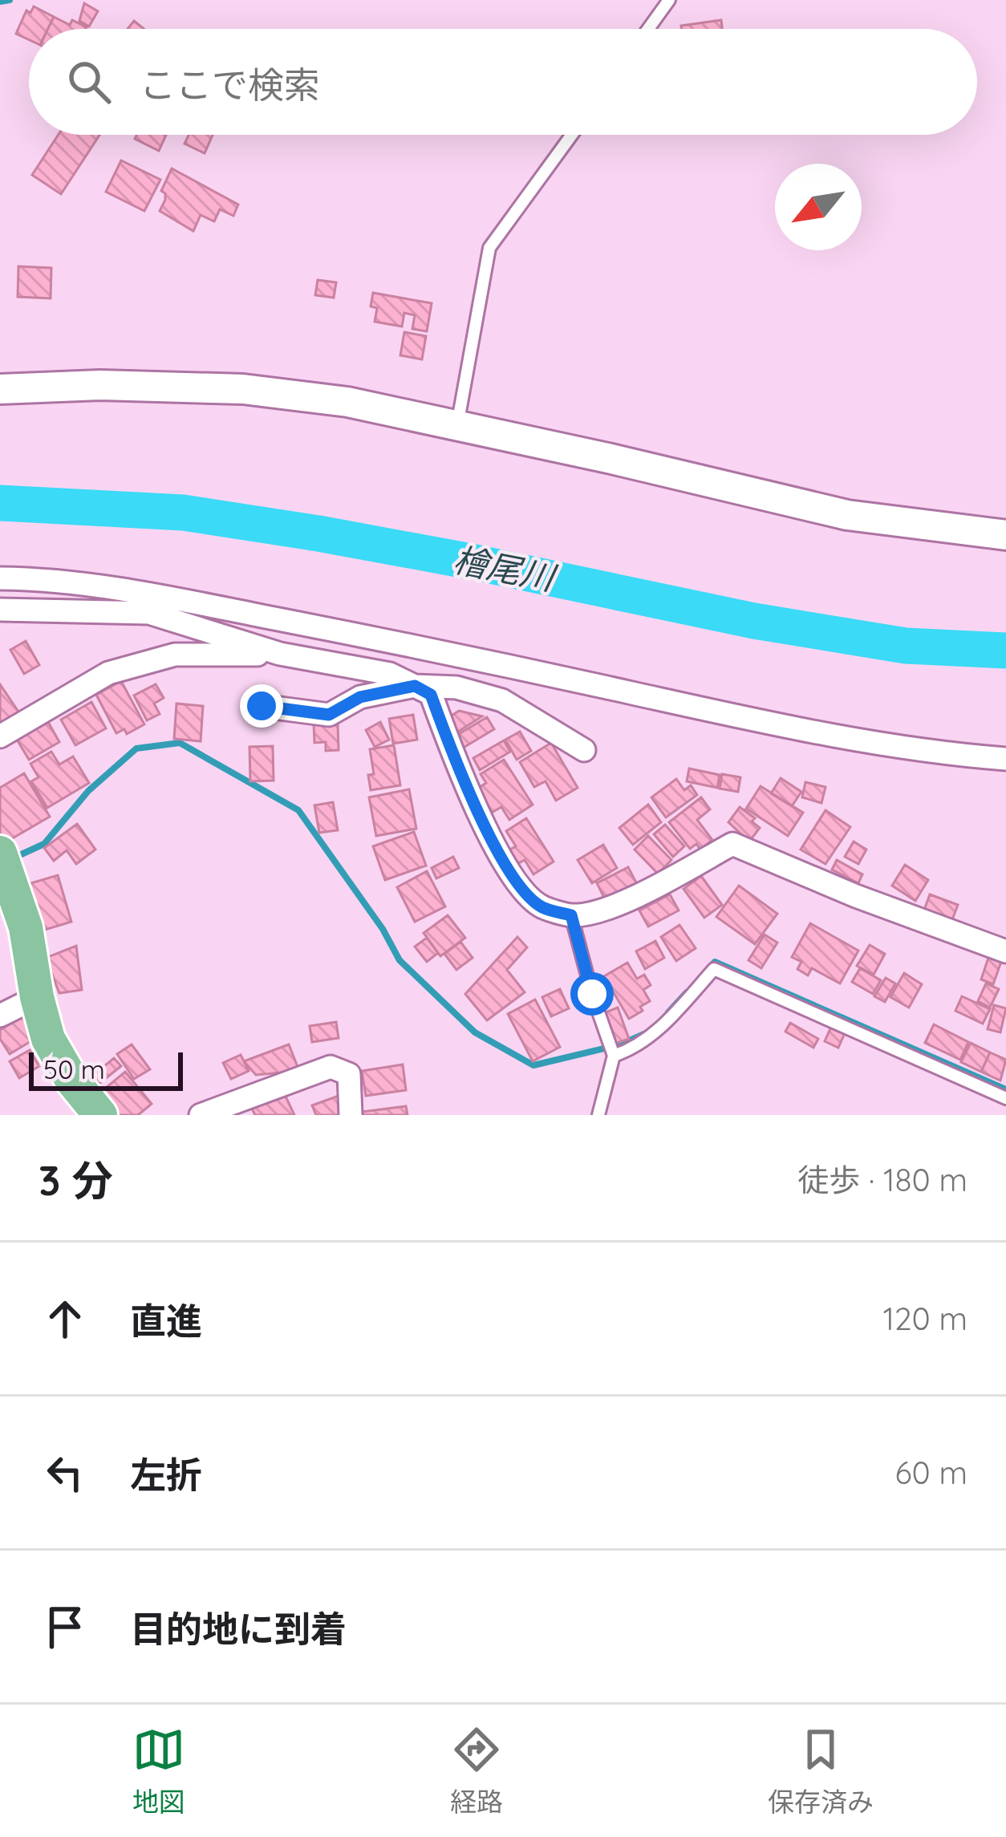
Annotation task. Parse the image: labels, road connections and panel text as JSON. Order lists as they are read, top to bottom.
{
  "water": ["檜尾川"],
  "scale_bar": "50 m",
  "north": "bottom left",
  "page": {
    "search": "ここで検索",
    "scale": "50 m",
    "heading": ["3 分", "徒歩 · 180 m"],
    "list": [
      ["直進", "120 m"],
      ["左折", "60 m"],
      "目的地に到着"
    ],
    "nav": ["地図", "経路", "保存済み"]
  }
}
